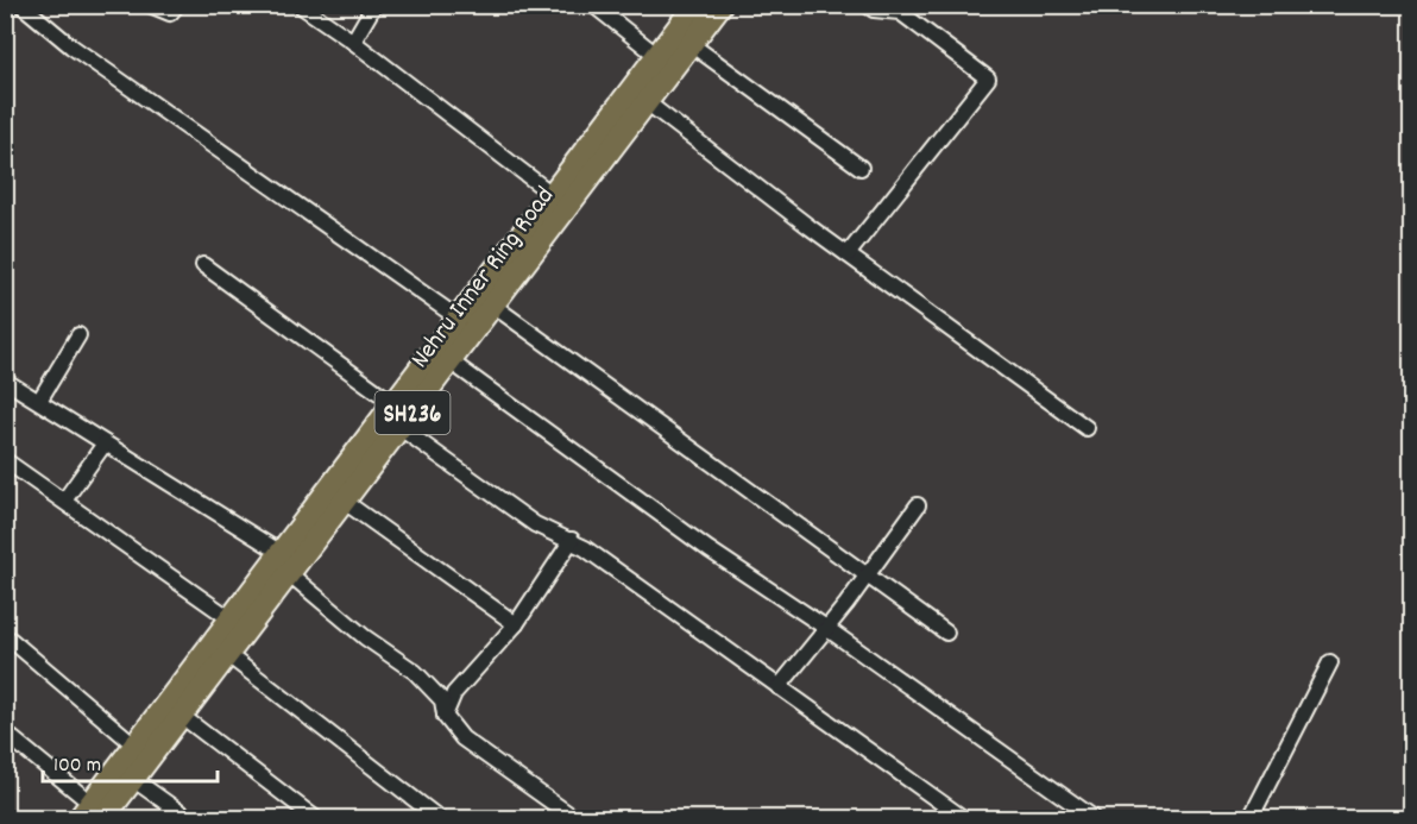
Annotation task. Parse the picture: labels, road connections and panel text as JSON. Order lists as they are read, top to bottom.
{
  "streets": {
    "main road": ["Nehru Inner Ring Road", "SH236"]
  },
  "crossings": [
    ["Nehru Inner Ring Road", "SH236"]
  ],
  "scale_bar": "100 m"
}
